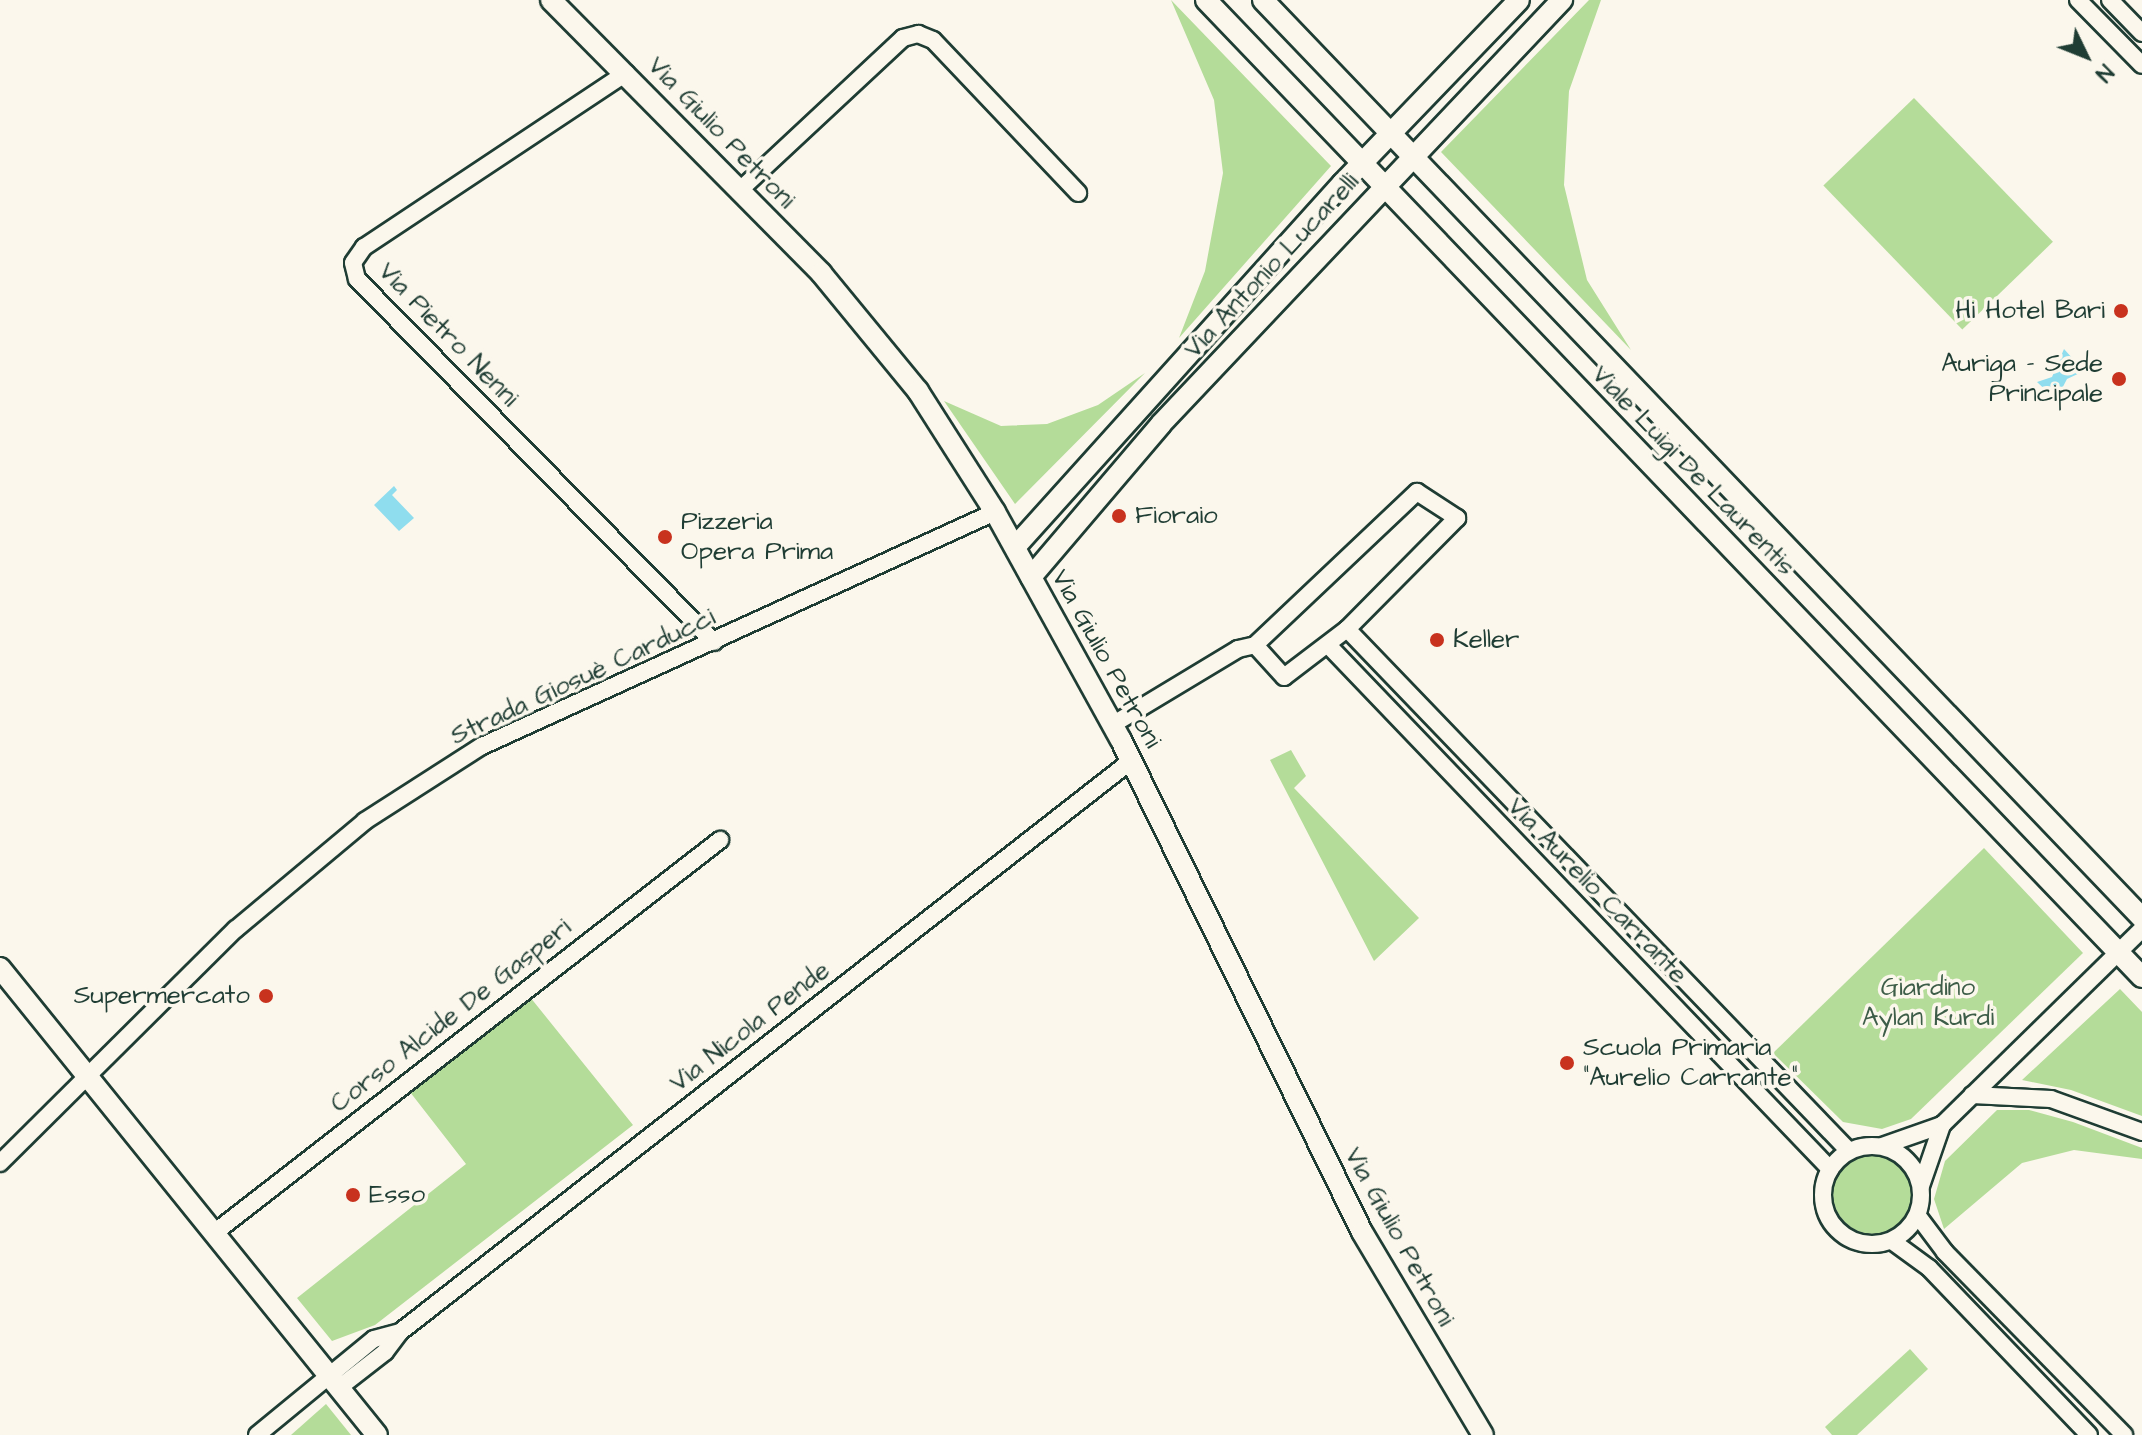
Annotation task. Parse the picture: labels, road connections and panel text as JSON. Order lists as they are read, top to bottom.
{
  "streets": {
    "street": [
      "Via Giulio Petroni",
      "Via Antonio Lucarelli",
      "Via Pietro Nenni",
      "Viale Luigi De Laurentis",
      "Strada Giosuè Carducci",
      "Via Aurelio Carrante",
      "Corso Alcide De Gasperi",
      "Via Nicola Pende"
    ]
  },
  "crossings": [
    ["Via Giulio Petroni", "Via Antonio Lucarelli"],
    ["Via Giulio Petroni", "Via Pietro Nenni"],
    ["Via Giulio Petroni", "Strada Giosuè Carducci"],
    ["Via Giulio Petroni", "Via Nicola Pende"],
    ["Via Antonio Lucarelli", "Viale Luigi De Laurentis"],
    ["Via Pietro Nenni", "Strada Giosuè Carducci"]
  ],
  "parks": ["Giardino Aylan Kurdi"],
  "places": [
    "Hi Hotel Bari",
    "Auriga - Sede Principale",
    "Fioraio",
    "Pizzeria Opera Prima",
    "Keller",
    "Supermercato",
    "Scuola Primaria \"Aurelio Carrante\"",
    "Esso"
  ],
  "north": "bottom right"
}
